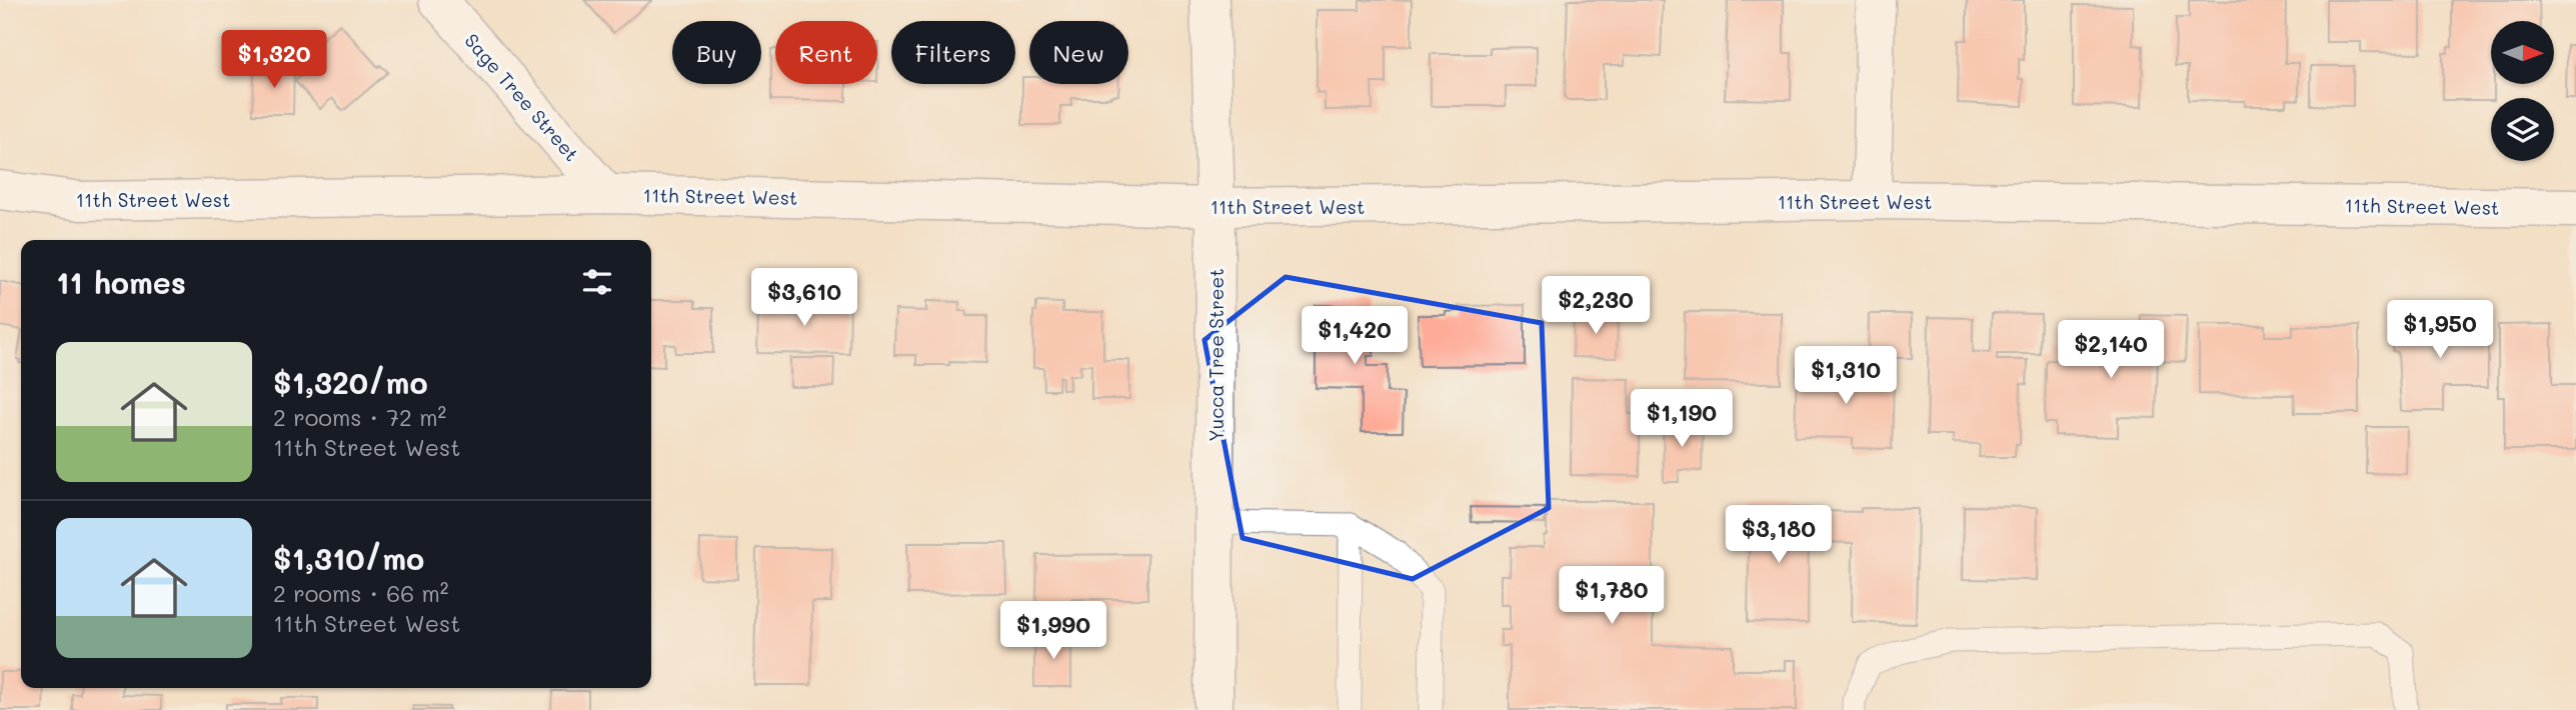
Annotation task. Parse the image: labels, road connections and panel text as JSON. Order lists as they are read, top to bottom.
{
  "streets": {
    "street": ["Sage Tree Street", "11th Street West", "Yucca Tree Street"]
  },
  "crossings": [
    ["Sage Tree Street", "11th Street West"],
    ["11th Street West", "Yucca Tree Street"]
  ],
  "north": "right",
  "page": {
    "chip": [
      "Buy",
      "Rent",
      "Filters",
      "New"
    ],
    "price": [
      "$1,320",
      "$3,610",
      "$2,230",
      "$1,950",
      "$1,420",
      "$2,140",
      "$1,310",
      "$1,190",
      "$3,180",
      "$1,780",
      "$1,990"
    ],
    "heading": "11 homes",
    "list": [
      {
        "name": "$1,320/mo",
        "note": "2 rooms · 72 m² · 11th Street West"
      },
      {
        "name": "$1,310/mo",
        "note": "2 rooms · 66 m² · 11th Street West"
      }
    ]
  }
}
